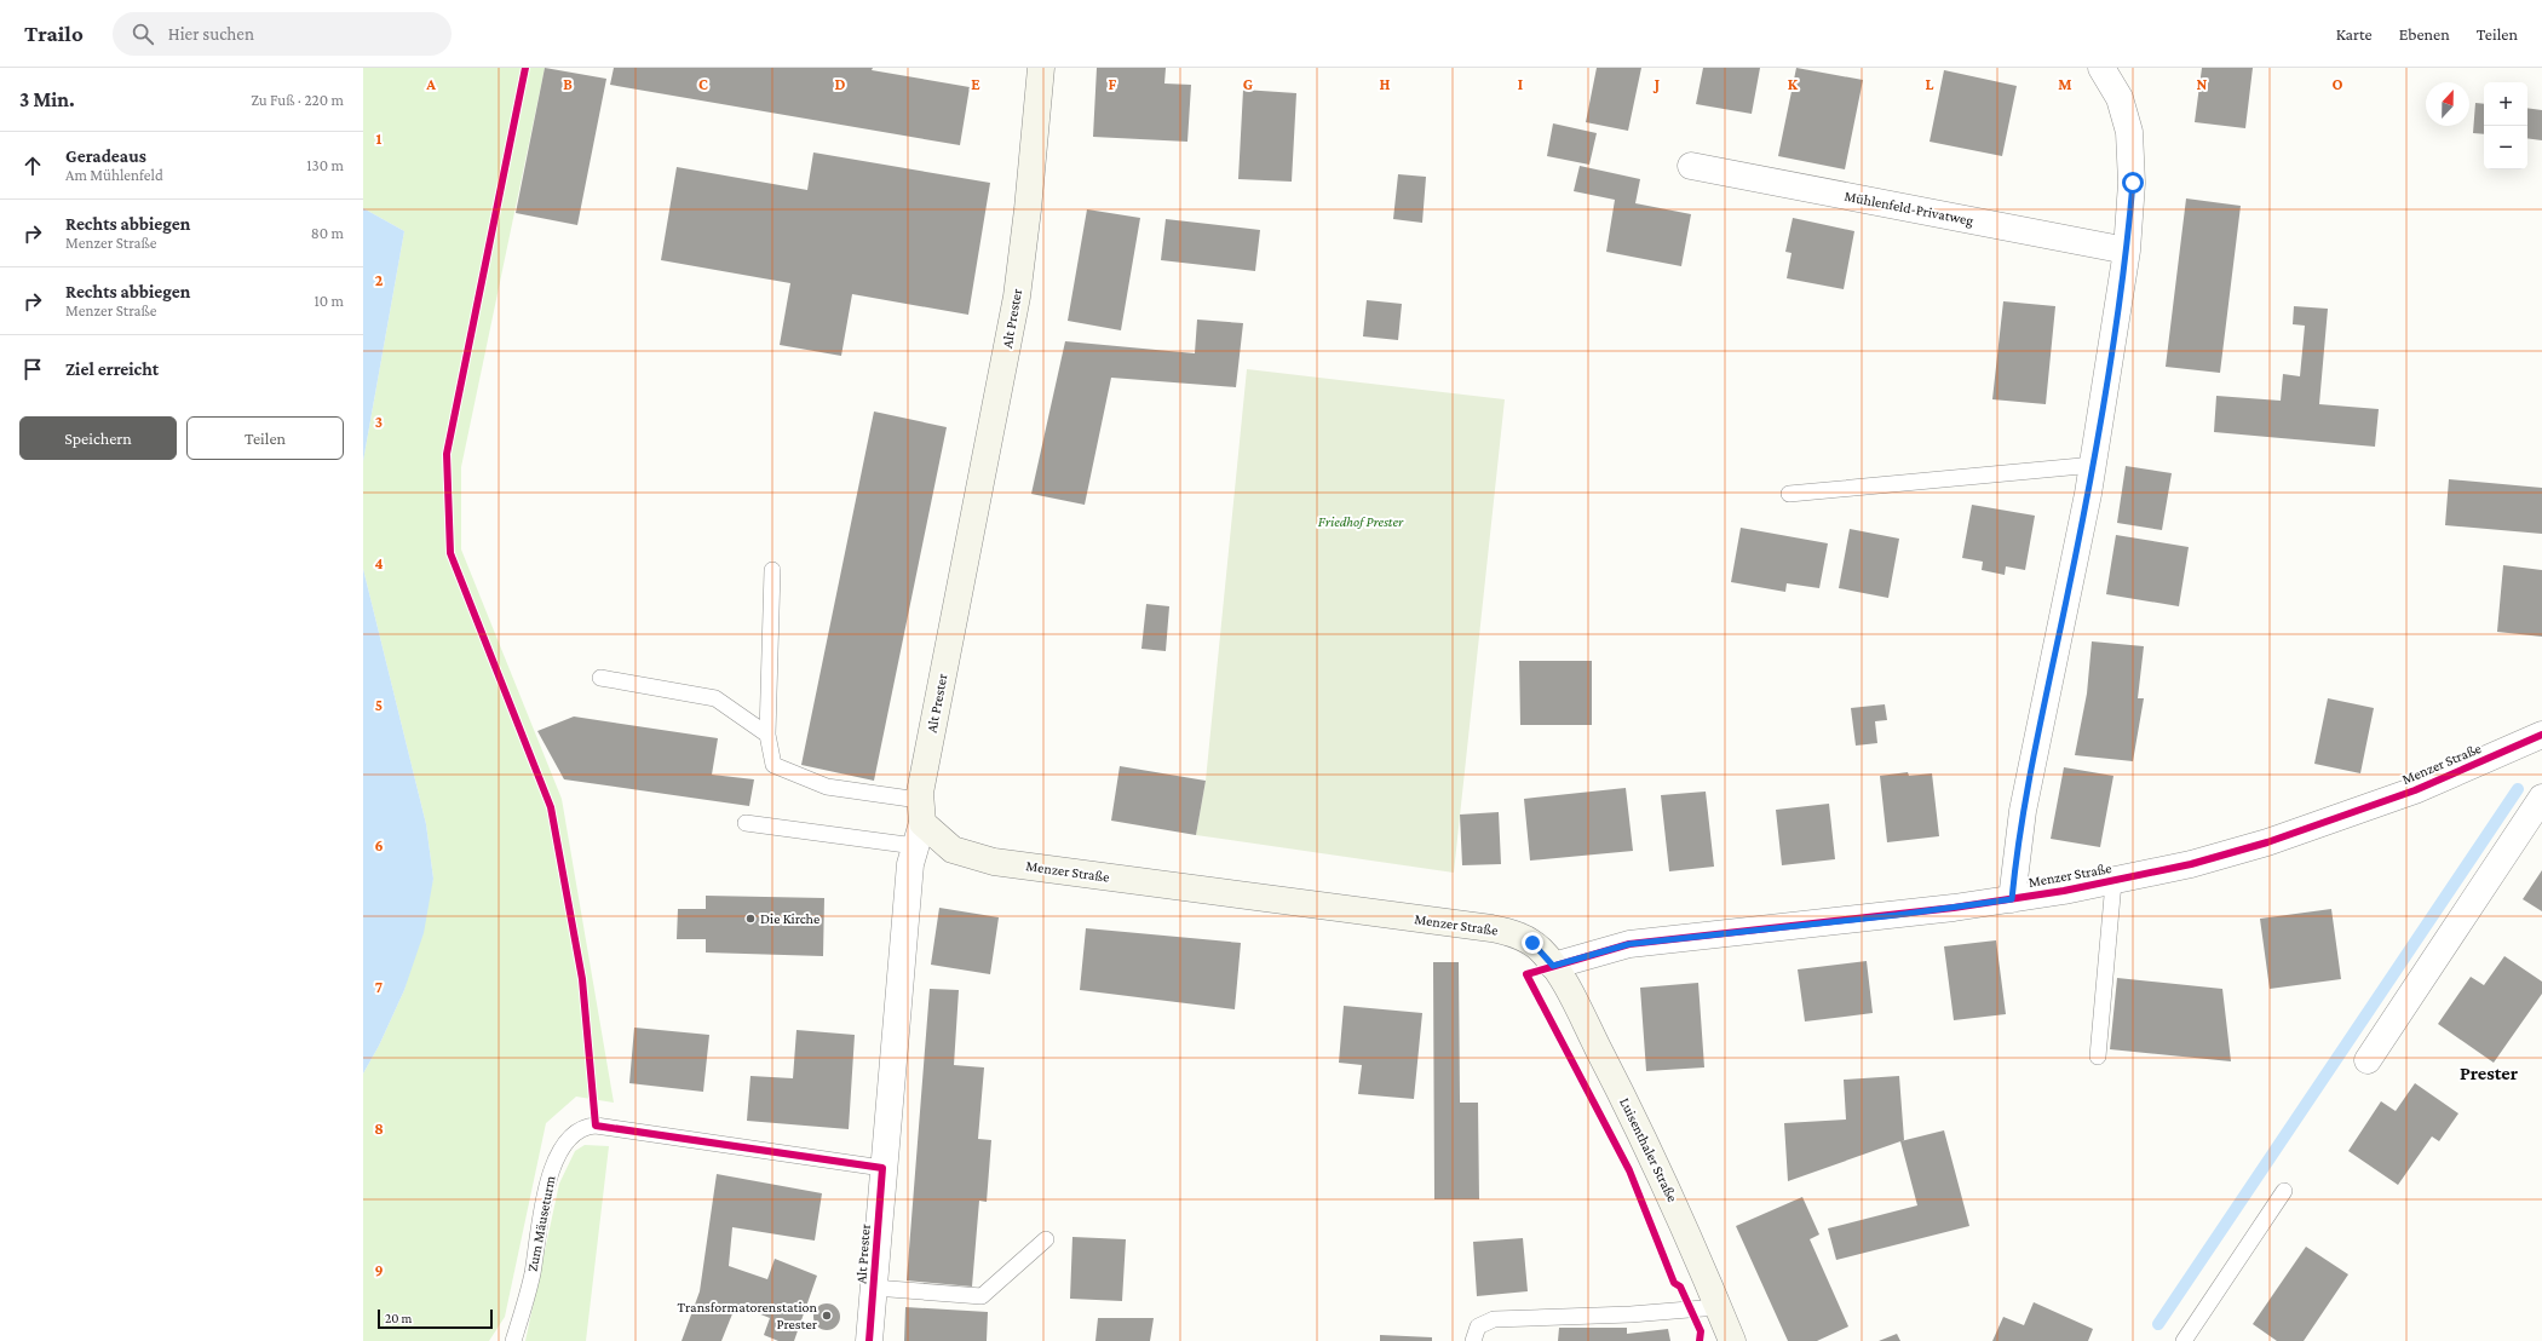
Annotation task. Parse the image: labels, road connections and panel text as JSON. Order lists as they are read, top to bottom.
{
  "streets": {
    "main road": ["Alt Prester", "Menzer Straße", "Luisenthaler Straße"],
    "street": ["Mühlenfeld-Privatweg"],
    "lane": ["Zum Mäuseturm"]
  },
  "crossings": [
    ["Alt Prester", "Menzer Straße"],
    ["Alt Prester", "Zum Mäuseturm"],
    ["Menzer Straße", "Luisenthaler Straße"]
  ],
  "districts": ["Prester"],
  "parks": ["Friedhof Prester"],
  "places": ["Die Kirche", "Transformatorenstation Prester"],
  "scale_bar": "20 m",
  "north": "top",
  "page": {
    "header": "Trailo",
    "search": "Hier suchen",
    "nav": ["Karte", "Ebenen", "Teilen"],
    "heading": ["3 Min.", "Zu Fuß · 220 m"],
    "map_buttons": ["+", "−"],
    "list": [
      ["Geradeaus", "Am Mühlenfeld", "130 m"],
      ["Rechts abbiegen", "Menzer Straße", "80 m"],
      ["Rechts abbiegen", "Menzer Straße", "10 m"],
      "Ziel erreicht"
    ],
    "buttons": ["Speichern", "Teilen"],
    "scale": "20 m"
  },
  "grid": {
    "columns": [
      "A",
      "B",
      "C",
      "D",
      "E",
      "F",
      "G",
      "H",
      "I",
      "J",
      "K",
      "L",
      "M",
      "N",
      "O"
    ],
    "rows": [
      "1",
      "2",
      "3",
      "4",
      "5",
      "6",
      "7",
      "8",
      "9"
    ]
  }
}
